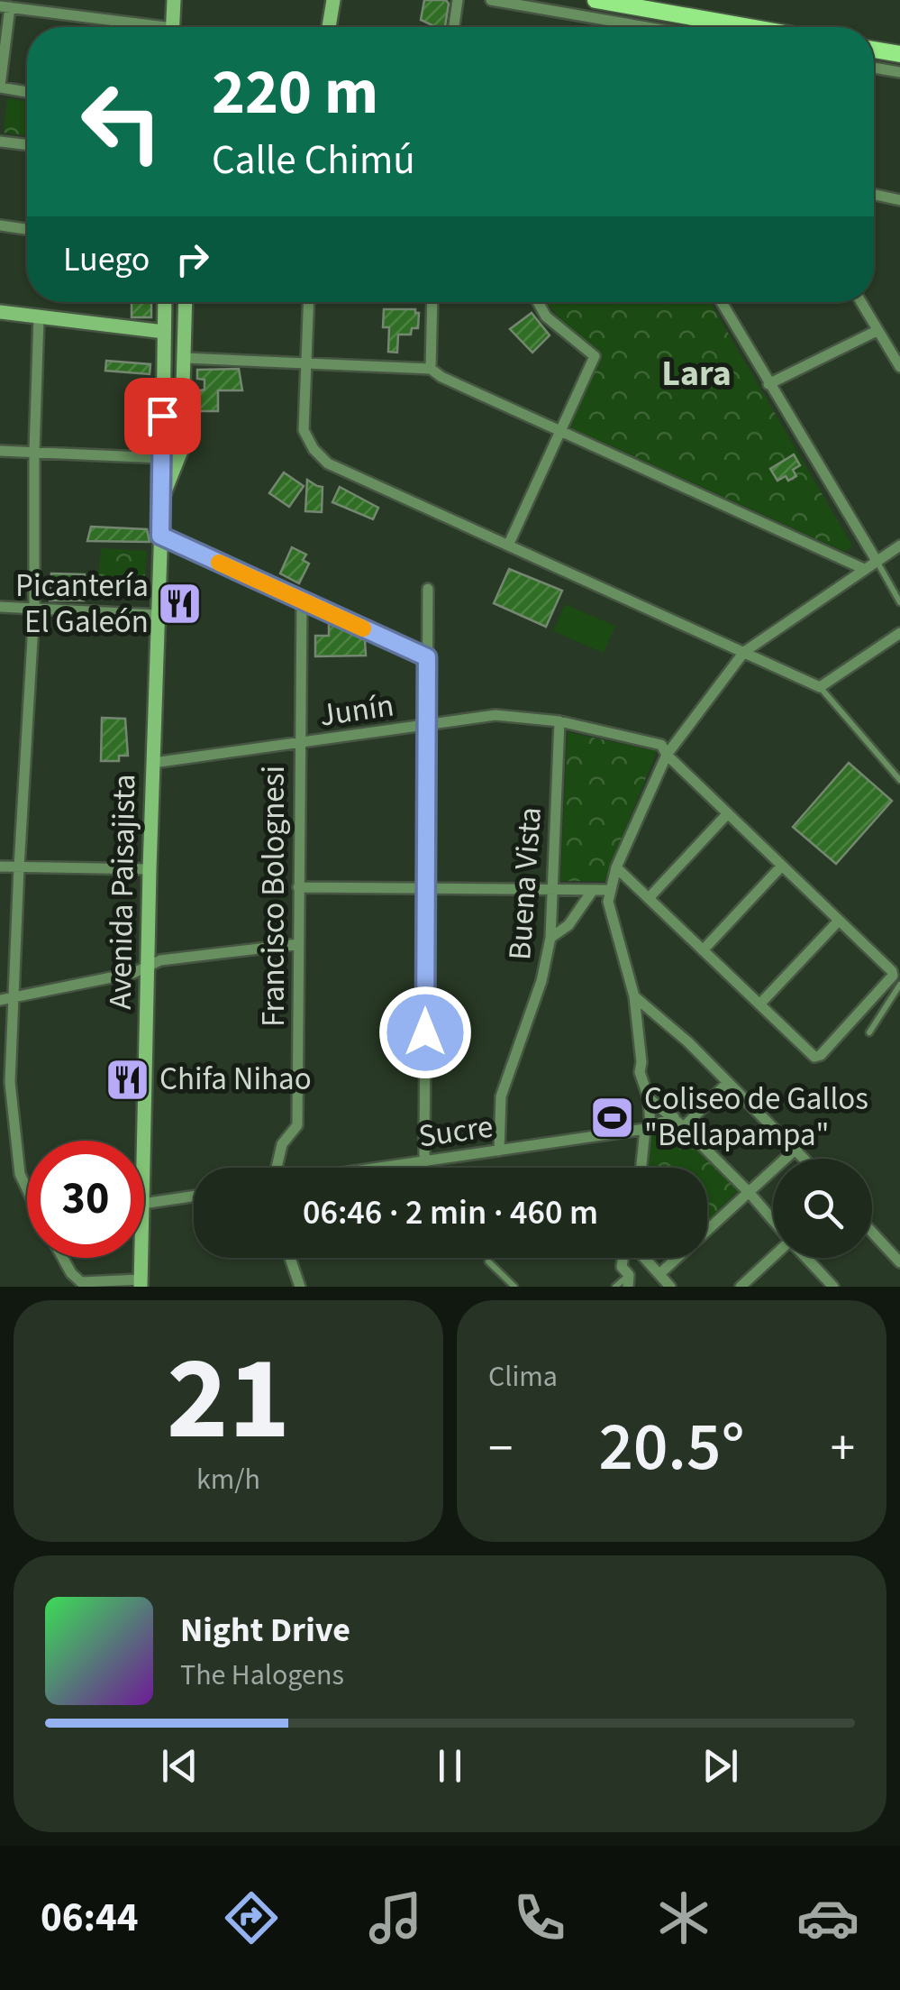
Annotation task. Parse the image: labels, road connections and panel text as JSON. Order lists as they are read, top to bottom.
{
  "streets": {
    "main road": ["Avenida Paisajista"],
    "street": [
      "Junín",
      "Buena Vista",
      "Francisco Bolognesi",
      "Sucre"
    ]
  },
  "crossings": [
    ["Junín", "Buena Vista"],
    ["Junín", "Avenida Paisajista"],
    ["Junín", "Francisco Bolognesi"],
    ["Buena Vista", "Sucre"]
  ],
  "districts": ["Lara"],
  "places": {
    "restaurant": ["Picantería El Galeón", "Chifa Nihao"],
    "sports": ["Coliseo de Gallos \"Bellapampa\""]
  },
  "page": {
    "turn": ["220 m", "Calle Chimú"],
    "then": "Luego",
    "limit": "30",
    "trip": "06:46 · 2 min · 460 m",
    "tile": [
      ["21", "km/h"],
      "Clima"
    ],
    "heat": ["−", "20.5°", "+"],
    "song": ["Night Drive", "The Halogens"],
    "tabs": "06:44"
  }
}
